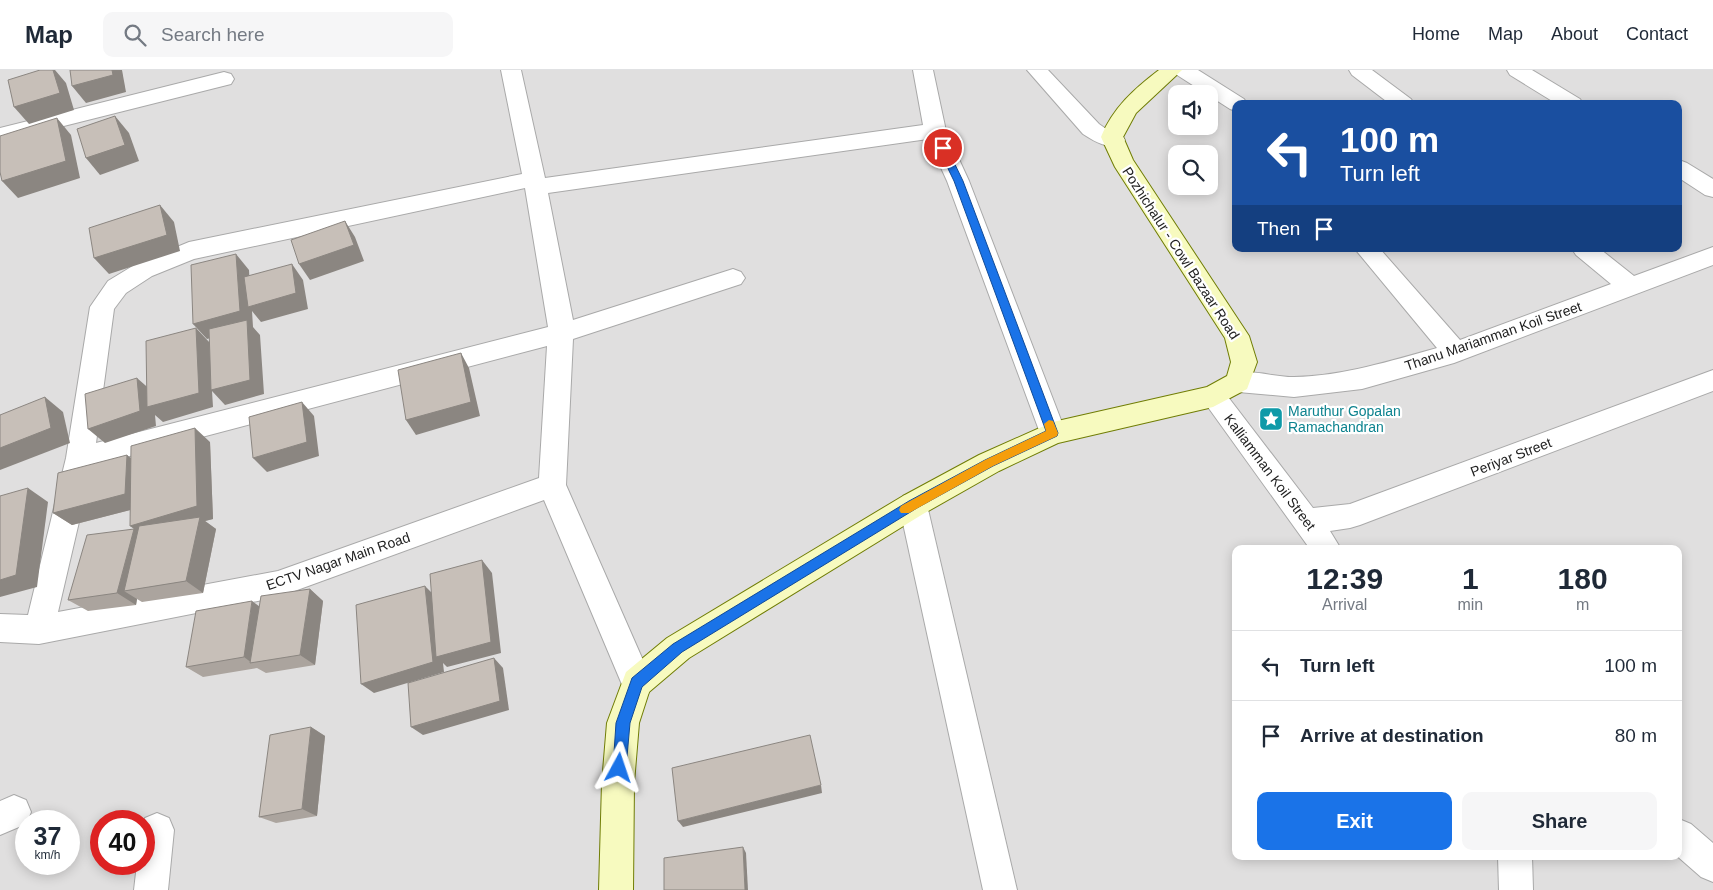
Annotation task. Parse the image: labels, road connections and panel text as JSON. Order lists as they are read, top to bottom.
{
  "streets": {
    "street": [
      "Pozhichalur - Cowl Bazaar Road",
      "Thanu Mariamman Koil Street",
      "Periyar Street",
      "Kalliamman Koil Street",
      "ECTV Nagar Main Road"
    ]
  },
  "crossings": [
    ["Pozhichalur - Cowl Bazaar Road", "Thanu Mariamman Koil Street"],
    ["Periyar Street", "Kalliamman Koil Street"]
  ],
  "places": {
    "place": ["Maruthur Gopalan Ramachandran"]
  },
  "page": {
    "header": "Map",
    "search": "Search here",
    "nav": [
      "Home",
      "Map",
      "About",
      "Contact"
    ],
    "turn": ["100 m", "Turn left"],
    "then": "Then",
    "eta": [
      "12:39",
      "Arrival",
      "1",
      "min",
      "180",
      "m"
    ],
    "list": [
      {
        "name": "Turn left",
        "value": "100 m"
      },
      {
        "name": "Arrive at destination",
        "value": "80 m"
      }
    ],
    "buttons": ["Exit", "Share"],
    "speed": "37 km/h",
    "limit": "40"
  }
}
